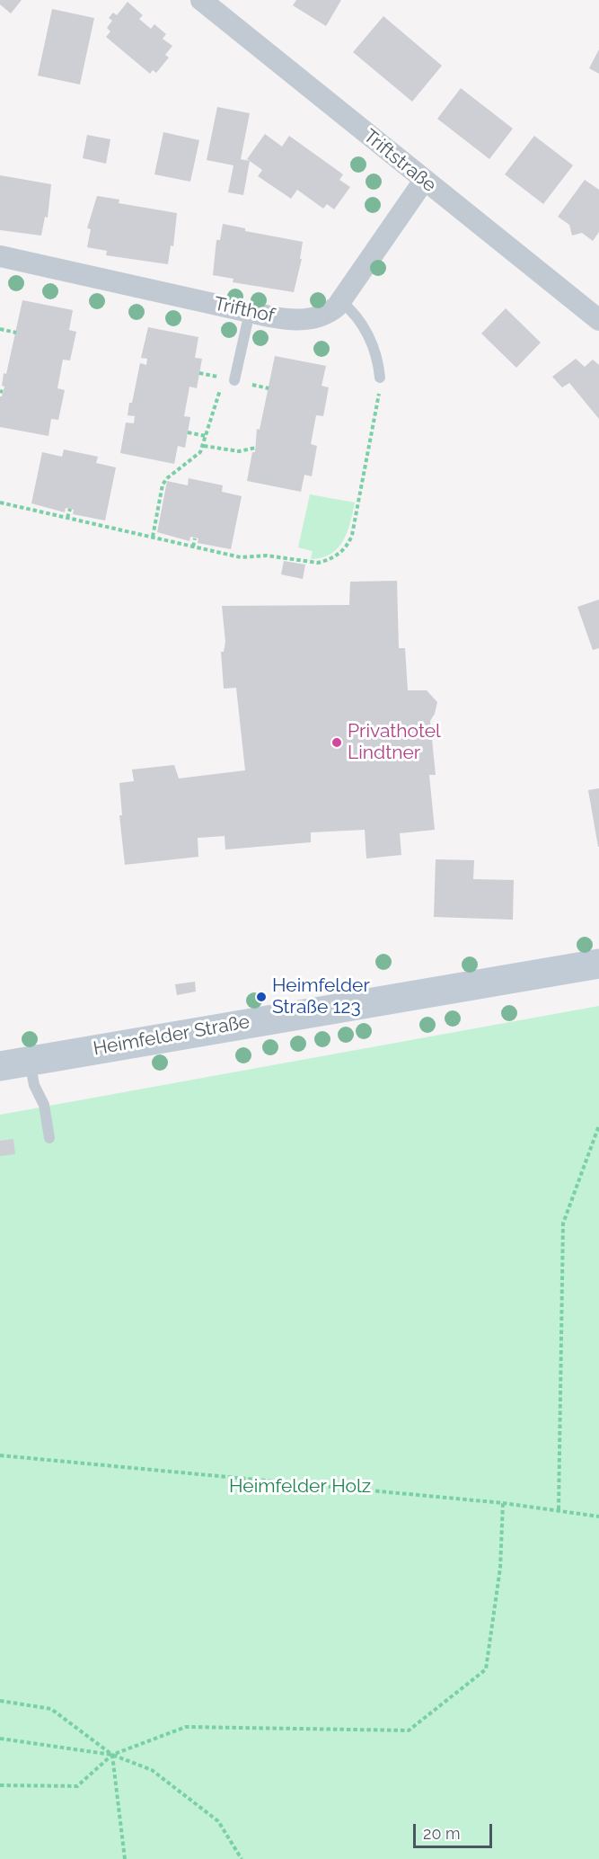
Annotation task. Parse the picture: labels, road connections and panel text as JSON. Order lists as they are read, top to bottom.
{
  "streets": {
    "street": ["Triftstraße", "Trifthof", "Heimfelder Straße"]
  },
  "crossings": [
    ["Triftstraße", "Trifthof"]
  ],
  "parks": ["Heimfelder Holz"],
  "places": ["Privathotel Lindtner", "Heimfelder Straße 123"],
  "scale_bar": "20 m"
}
